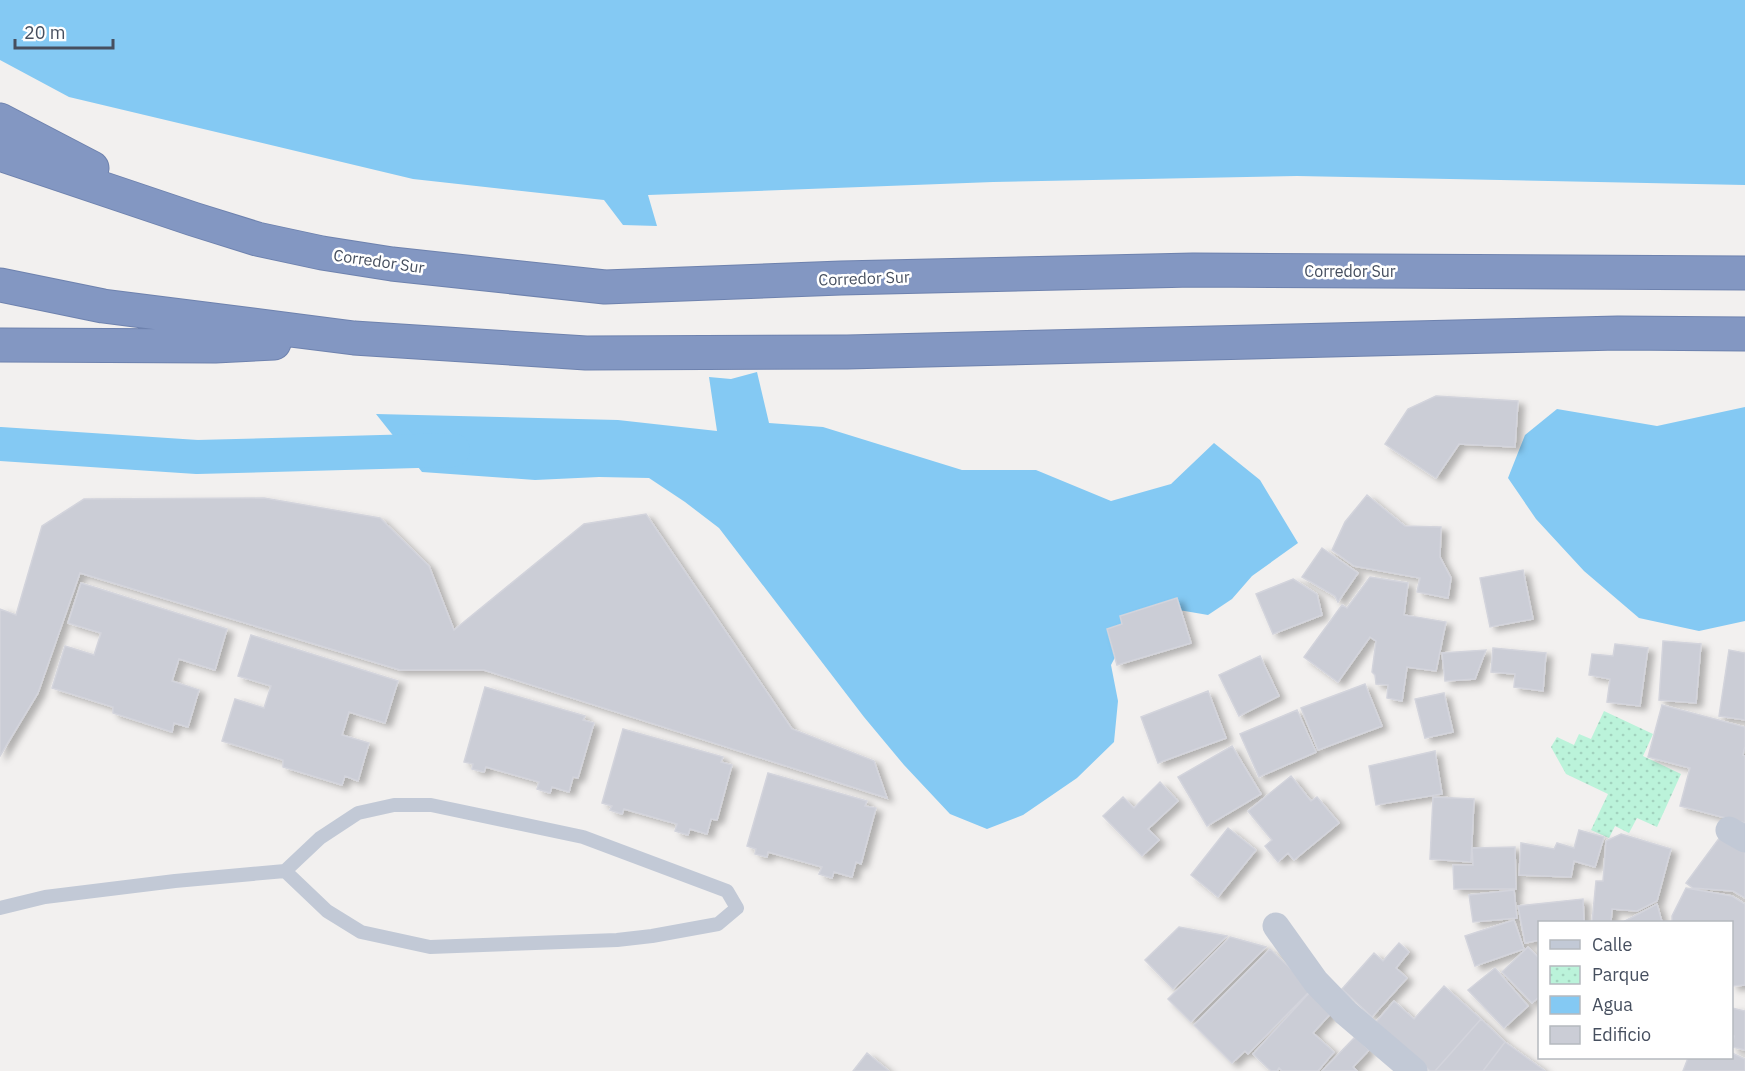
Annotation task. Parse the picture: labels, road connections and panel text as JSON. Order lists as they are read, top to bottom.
{
  "streets": {
    "highway": ["Corredor Sur"]
  },
  "legend": [
    "Calle",
    "Parque",
    "Agua",
    "Edificio"
  ],
  "scale_bar": "20 m"
}
